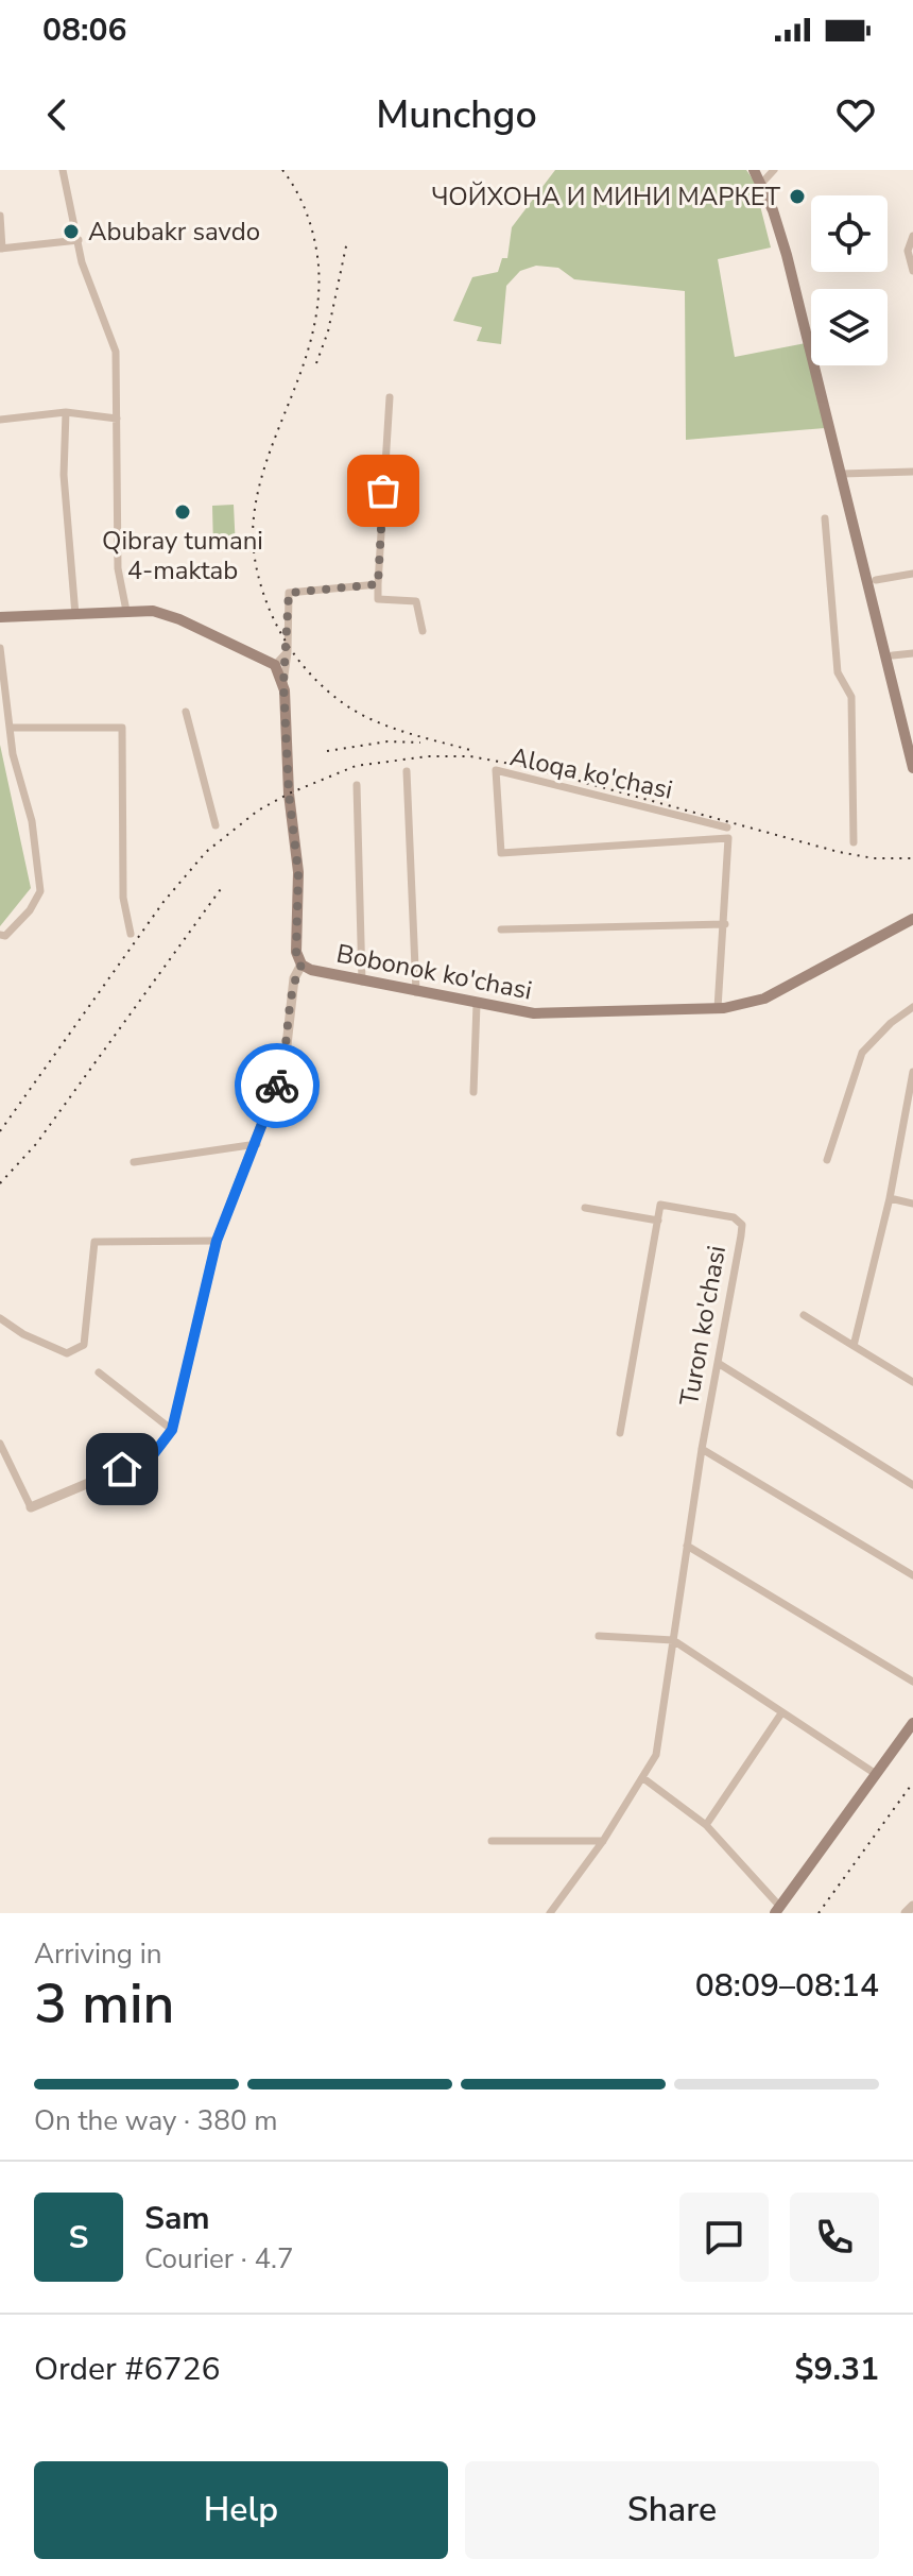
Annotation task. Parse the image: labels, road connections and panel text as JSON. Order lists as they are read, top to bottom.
{
  "streets": {
    "main road": ["Bobonok ko'chasi"],
    "street": ["Aloqa ko'chasi", "Turon ko'chasi"]
  },
  "places": ["ЧОЙХОНА И МИНИ МАРКЕТ", "Abubakr savdo", "Qibray tumani 4-maktab"],
  "page": {
    "status": "08:06",
    "header": "Munchgo",
    "heading": ["3 min", "Arriving in", "08:09–08:14"],
    "panel": [
      "Sam",
      "Courier · 4.7",
      "Order #6726",
      "$9.31"
    ],
    "bar": "On the way · 380 m",
    "round": "S",
    "buttons": ["Help", "Share"]
  }
}
